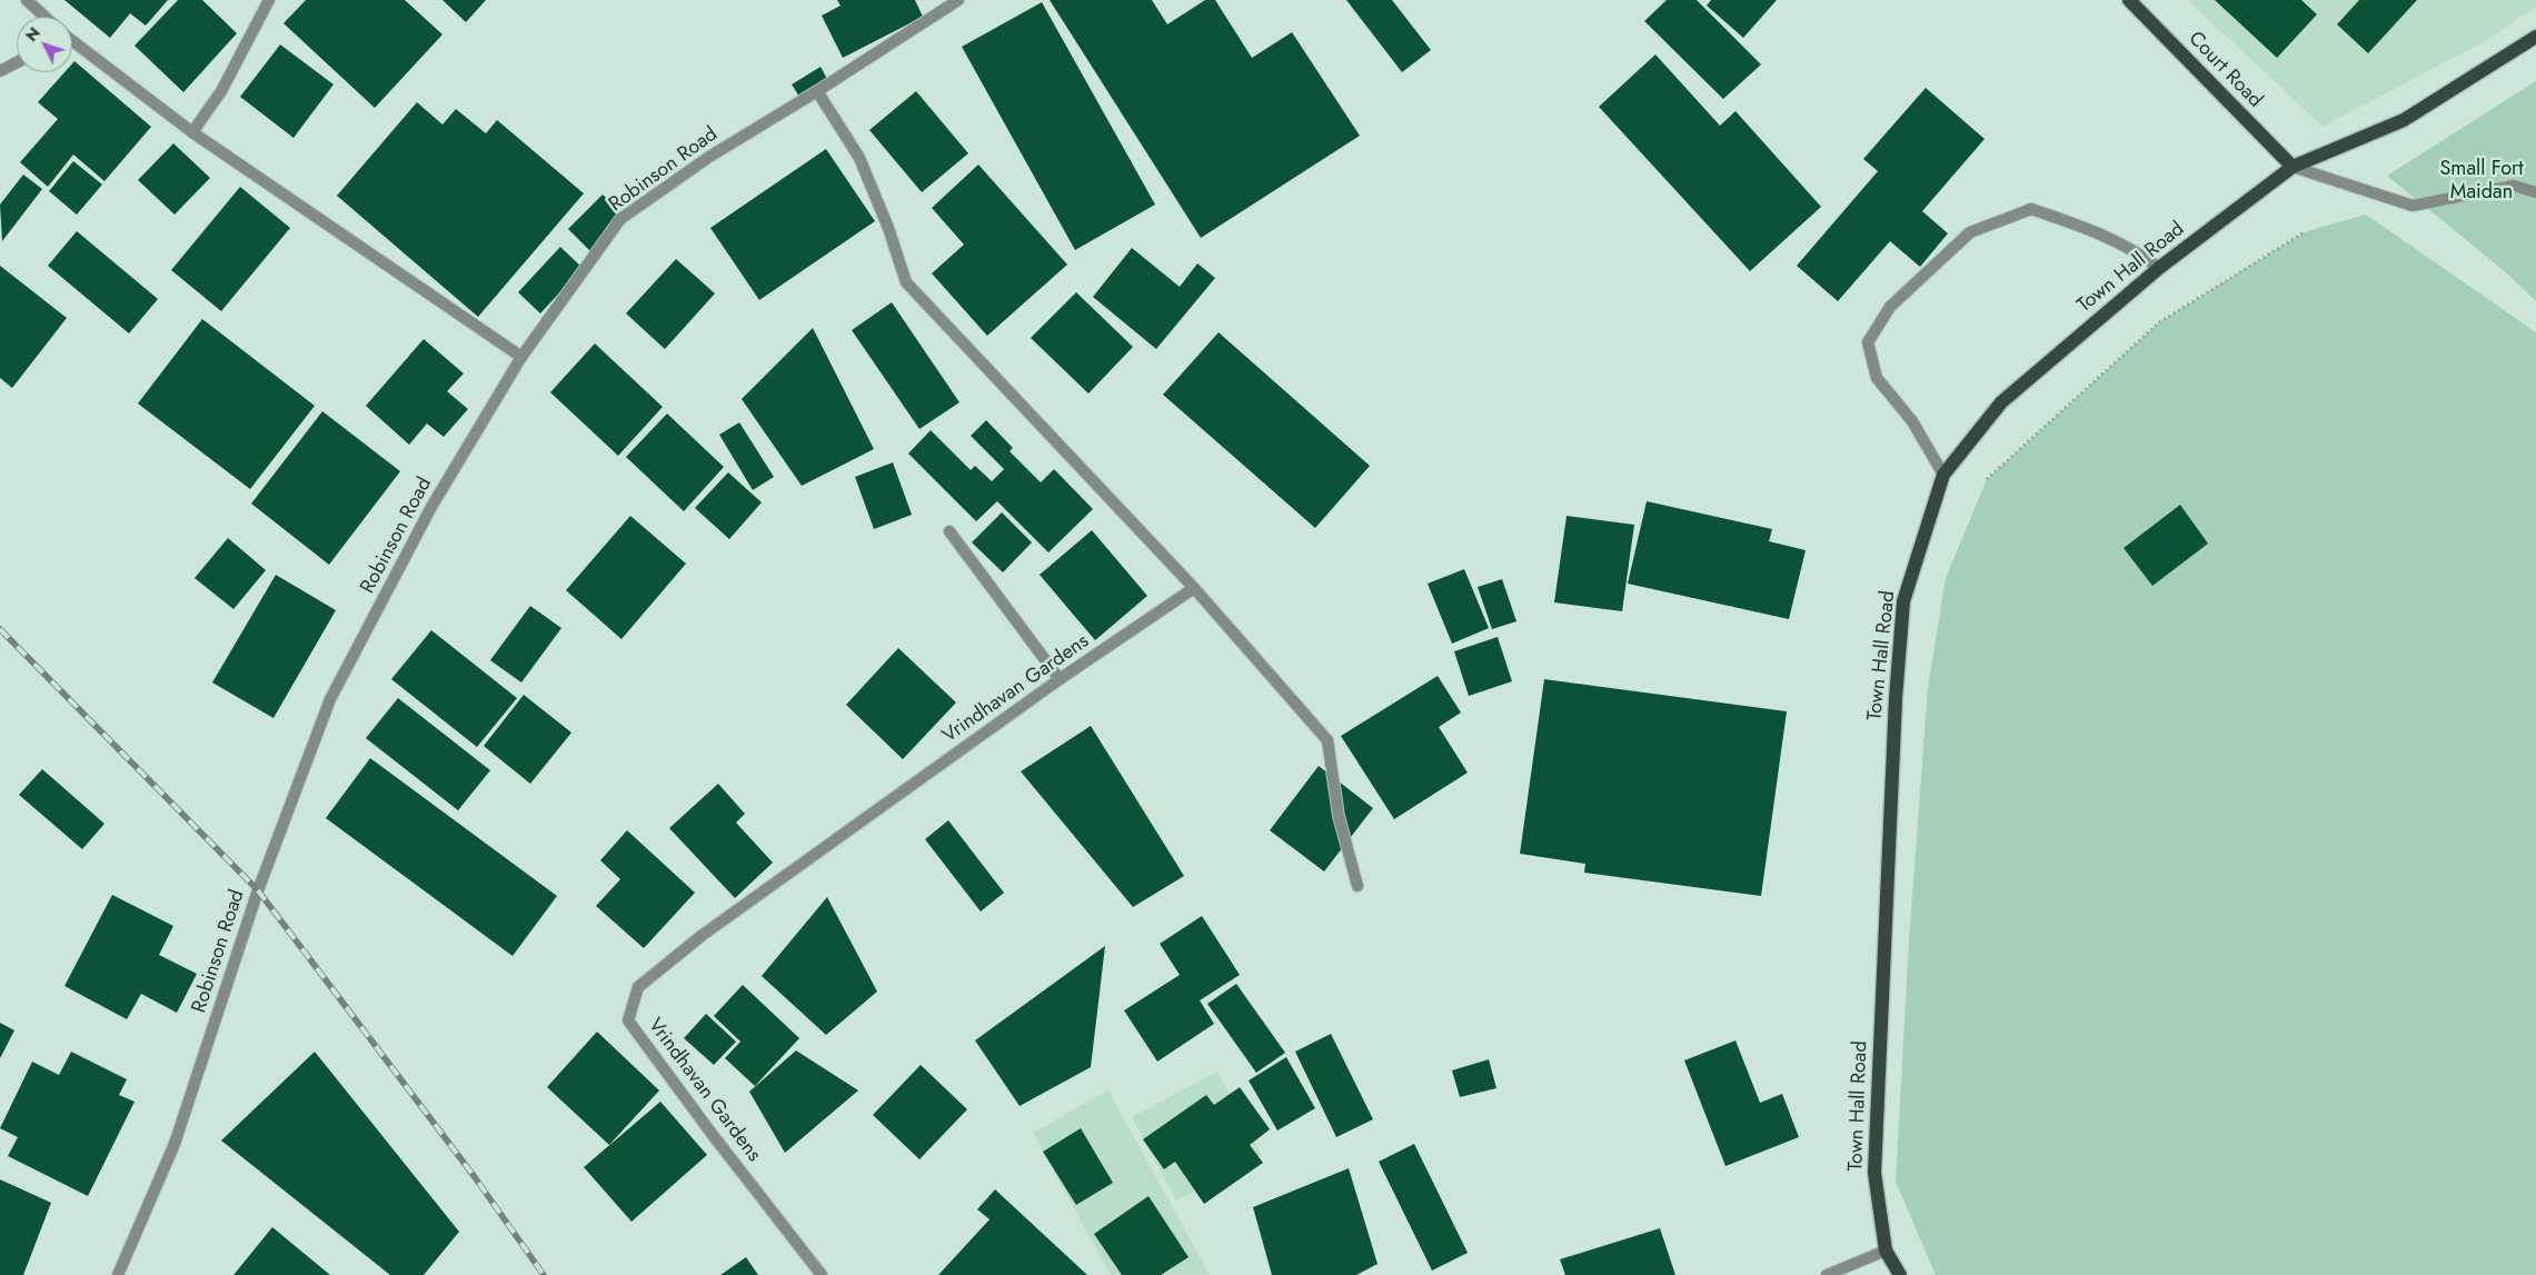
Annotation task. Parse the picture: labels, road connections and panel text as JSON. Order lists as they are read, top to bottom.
{
  "streets": {
    "main road": ["Court Road", "Town Hall Road"],
    "street": ["Robinson Road", "Vrindhavan Gardens"]
  },
  "crossings": [
    ["Court Road", "Town Hall Road"]
  ],
  "parks": ["Small Fort Maidan"],
  "north": "top left"
}
